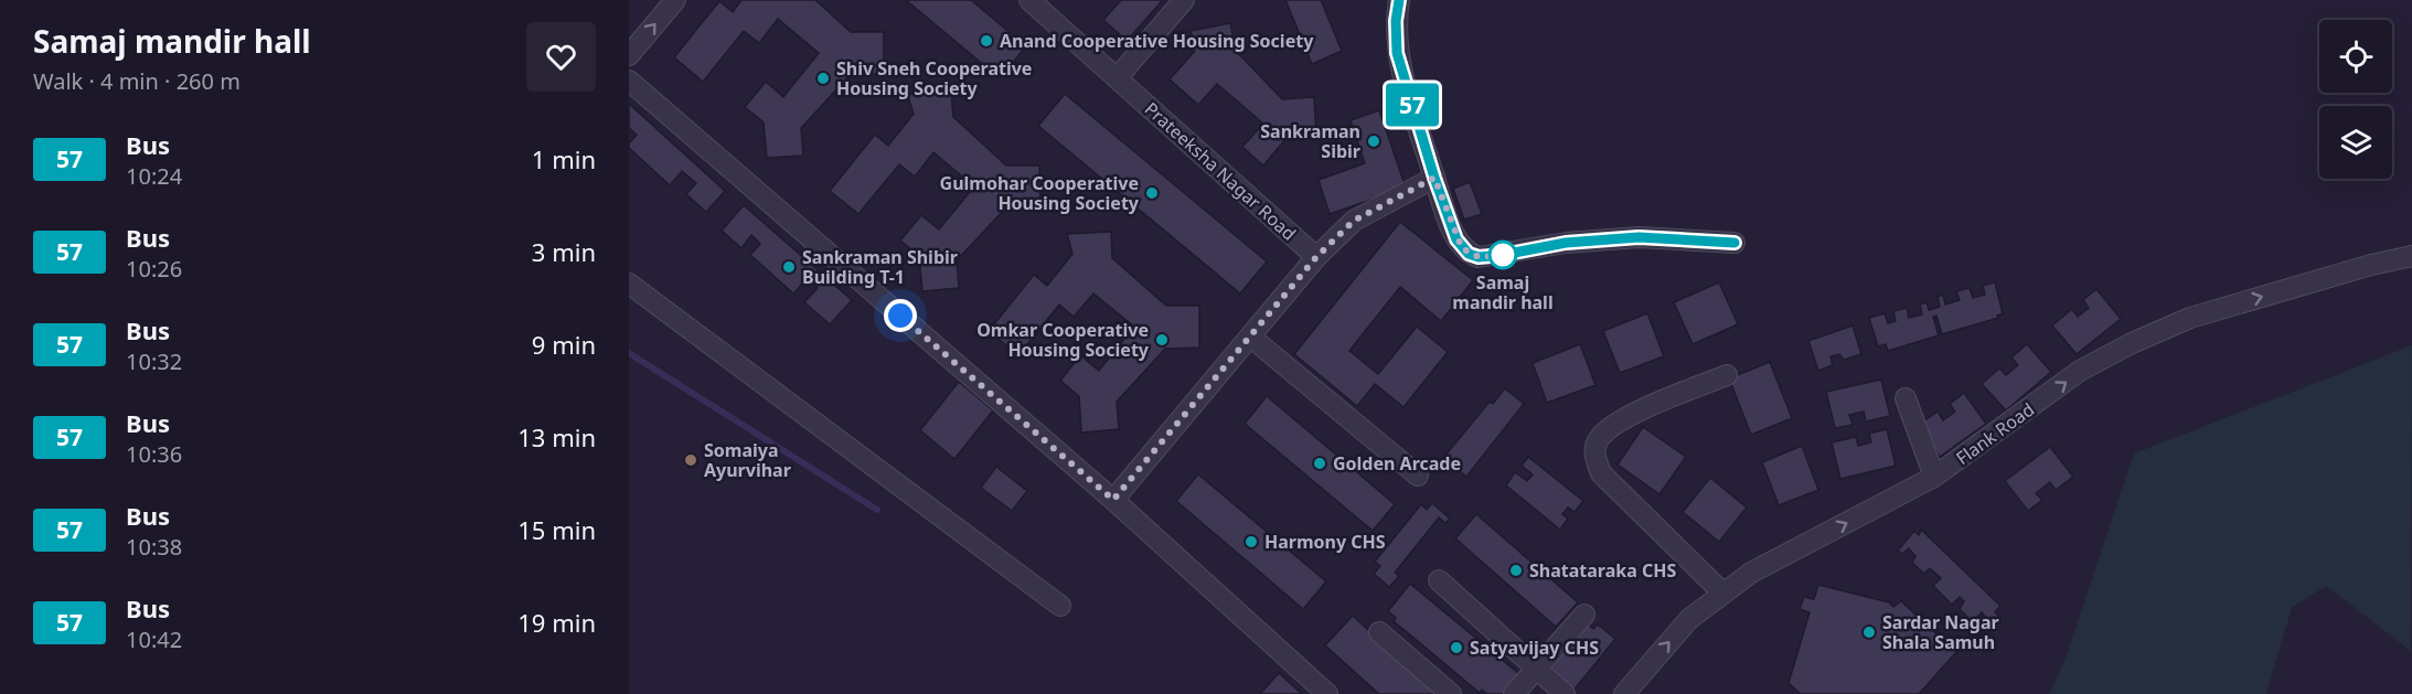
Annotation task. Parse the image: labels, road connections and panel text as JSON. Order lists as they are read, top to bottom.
{
  "streets": {
    "street": ["Prateeksha Nagar Road", "Flank Road"]
  },
  "one_way": ["Flank Road"],
  "places": [
    "Anand Cooperative Housing Society",
    "Shiv Sneh Cooperative Housing Society",
    "Sankraman Sibir",
    "Gulmohar Cooperative Housing Society",
    "Samaj mandir hall",
    "Sankraman Shibir Building T-1",
    "Omkar Cooperative Housing Society",
    "Somaiya Ayurvihar",
    "Golden Arcade",
    "Harmony CHS",
    "Shatataraka CHS",
    "Sardar Nagar Shala Samuh",
    "Satyavijay CHS"
  ],
  "lines": ["bus line 57"],
  "page": {
    "heading": ["Samaj mandir hall", "Walk · 4 min · 260 m"],
    "on_map": "57",
    "list": [
      {
        "mark": "57",
        "name": "Bus",
        "note": "10:24",
        "value": "1 min"
      },
      {
        "mark": "57",
        "name": "Bus",
        "note": "10:26",
        "value": "3 min"
      },
      {
        "mark": "57",
        "name": "Bus",
        "note": "10:32",
        "value": "9 min"
      },
      {
        "mark": "57",
        "name": "Bus",
        "note": "10:36",
        "value": "13 min"
      },
      {
        "mark": "57",
        "name": "Bus",
        "note": "10:38",
        "value": "15 min"
      },
      {
        "mark": "57",
        "name": "Bus",
        "note": "10:42",
        "value": "19 min"
      }
    ]
  }
}
